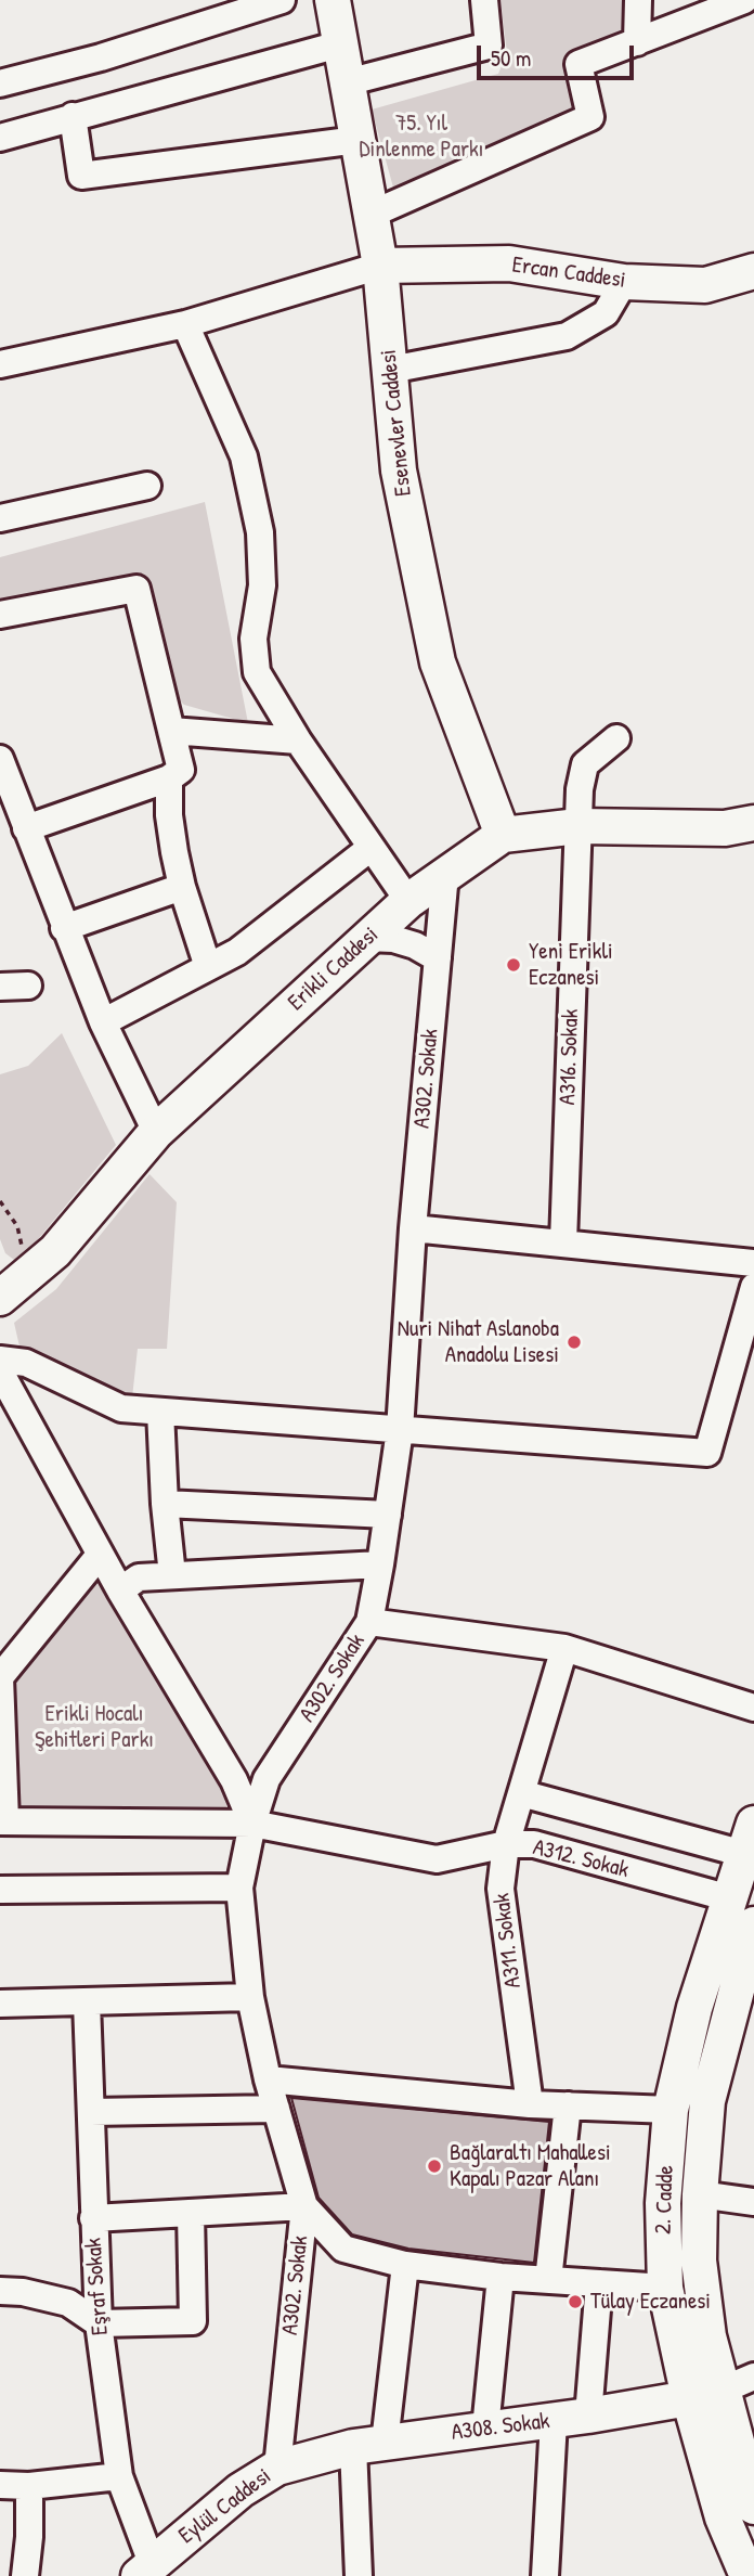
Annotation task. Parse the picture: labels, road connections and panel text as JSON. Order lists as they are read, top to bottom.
{
  "streets": {
    "main road": [
      "Ercan Caddesi",
      "Esenevler Caddesi",
      "Erikli Caddesi",
      "2. Cadde",
      "A308. Sokak",
      "Eylül Caddesi"
    ],
    "street": [
      "A316. Sokak",
      "A302. Sokak",
      "A312. Sokak",
      "A311. Sokak",
      "Eşraf Sokak"
    ]
  },
  "crossings": [
    ["Ercan Caddesi", "Esenevler Caddesi"],
    ["Esenevler Caddesi", "Erikli Caddesi"],
    ["Erikli Caddesi", "A316. Sokak"],
    ["Erikli Caddesi", "A302. Sokak"],
    ["A302. Sokak", "A312. Sokak"],
    ["A302. Sokak", "A308. Sokak"],
    ["A302. Sokak", "Eylül Caddesi"],
    ["A312. Sokak", "A311. Sokak"],
    ["A312. Sokak", "2. Cadde"],
    ["2. Cadde", "A308. Sokak"],
    ["Eşraf Sokak", "Eylül Caddesi"],
    ["A308. Sokak", "Eylül Caddesi"]
  ],
  "parks": ["75. Yıl Dinlenme Parkı", "Erikli Hocalı Şehitleri Parkı"],
  "places": [
    "Yeni Erikli Eczanesi",
    "Nuri Nihat Aslanoba Anadolu Lisesi",
    "Bağlaraltı Mahallesi Kapalı Pazar Alanı",
    "Tülay Eczanesi"
  ],
  "scale_bar": "50 m"
}
